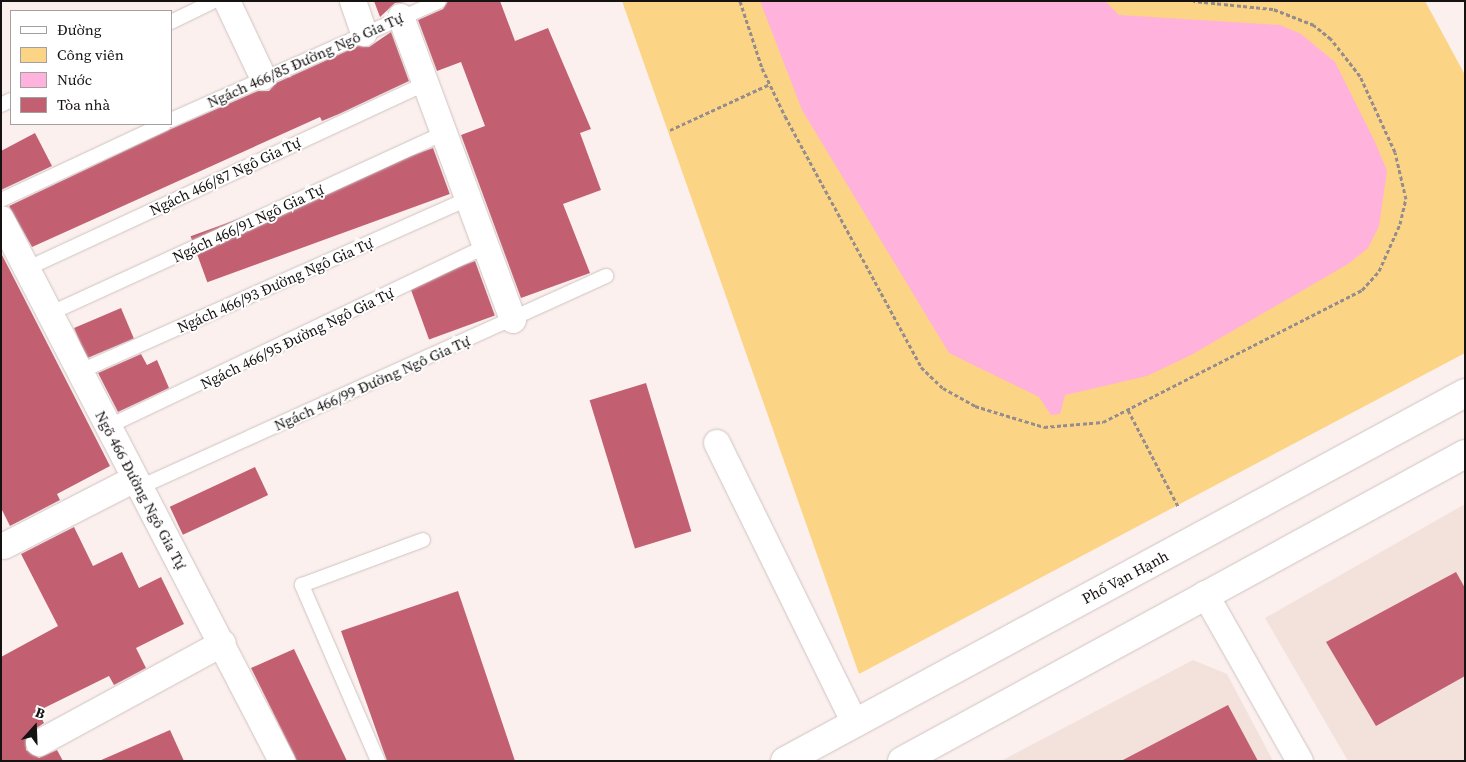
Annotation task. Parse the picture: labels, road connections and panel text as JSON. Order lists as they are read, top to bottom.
{
  "streets": {
    "street": ["Ngõ 466 Đường Ngô Gia Tự", "Phố Vạn Hạnh"],
    "lane": [
      "Ngách 466/85 Đường Ngô Gia Tự",
      "Ngách 466/87 Ngô Gia Tự",
      "Ngách 466/91 Ngô Gia Tự",
      "Ngách 466/93 Đường Ngô Gia Tự",
      "Ngách 466/95 Đường Ngô Gia Tự",
      "Ngách 466/99 Đường Ngô Gia Tự"
    ]
  },
  "crossings": [
    ["Ngách 466/87 Ngô Gia Tự", "Ngõ 466 Đường Ngô Gia Tự"],
    ["Ngách 466/91 Ngô Gia Tự", "Ngõ 466 Đường Ngô Gia Tự"],
    ["Ngách 466/93 Đường Ngô Gia Tự", "Ngõ 466 Đường Ngô Gia Tự"],
    ["Ngách 466/95 Đường Ngô Gia Tự", "Ngõ 466 Đường Ngô Gia Tự"],
    ["Ngách 466/99 Đường Ngô Gia Tự", "Ngõ 466 Đường Ngô Gia Tự"]
  ],
  "legend": [
    "Đường",
    "Công viên",
    "Nước",
    "Tòa nhà"
  ],
  "north": "top"
}
